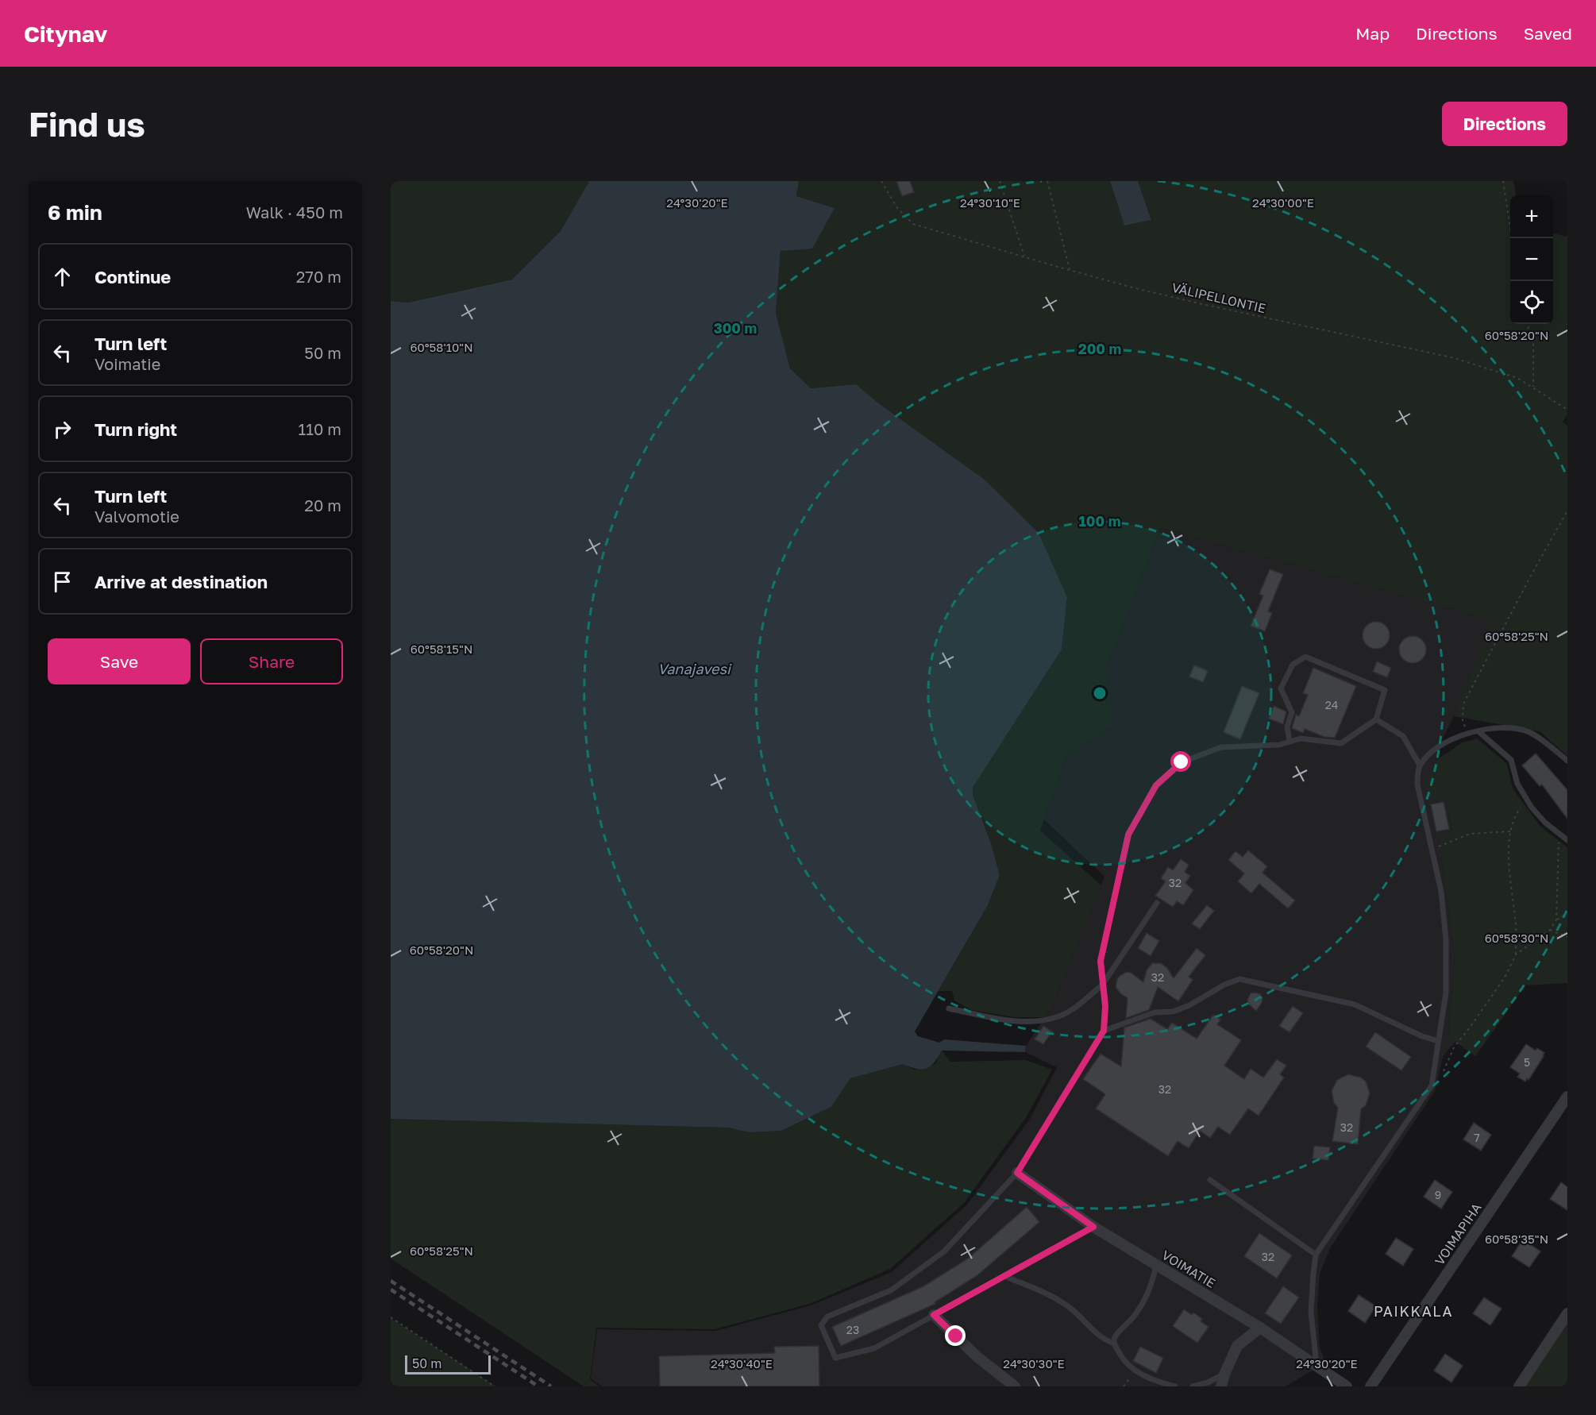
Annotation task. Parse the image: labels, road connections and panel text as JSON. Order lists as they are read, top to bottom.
{
  "streets": {
    "street": ["VOIMAPIHA", "VOIMATIE"],
    "path": ["VÄLIPELLONTIE"]
  },
  "districts": ["PAIKKALA"],
  "water": ["Vanajavesi"],
  "house_numbers": [
    "24",
    "32",
    "32",
    "5",
    "32",
    "32",
    "7",
    "9",
    "32",
    "23"
  ],
  "scale_bar": "50 m",
  "page": {
    "header": "Citynav",
    "nav": ["Map", "Directions", "Saved"],
    "buttons": [
      "Directions",
      ["Save", "Share"]
    ],
    "title": "Find us",
    "heading": ["6 min", "Walk · 450 m"],
    "map_buttons": ["+", "−"],
    "list": [
      ["Continue", "270 m"],
      ["Turn left", "Voimatie", "50 m"],
      ["Turn right", "110 m"],
      ["Turn left", "Valvomotie", "20 m"],
      "Arrive at destination"
    ],
    "scale": "50 m"
  },
  "coordinates": [
    "24°30'20\"E",
    "24°30'10\"E",
    "24°30'00\"E",
    "60°58'20\"N",
    "60°58'10\"N",
    "60°58'25\"N",
    "60°58'15\"N",
    "60°58'30\"N",
    "60°58'35\"N",
    "24°30'40\"E",
    "24°30'30\"E"
  ],
  "rings": ["300 m", "200 m", "100 m"]
}
